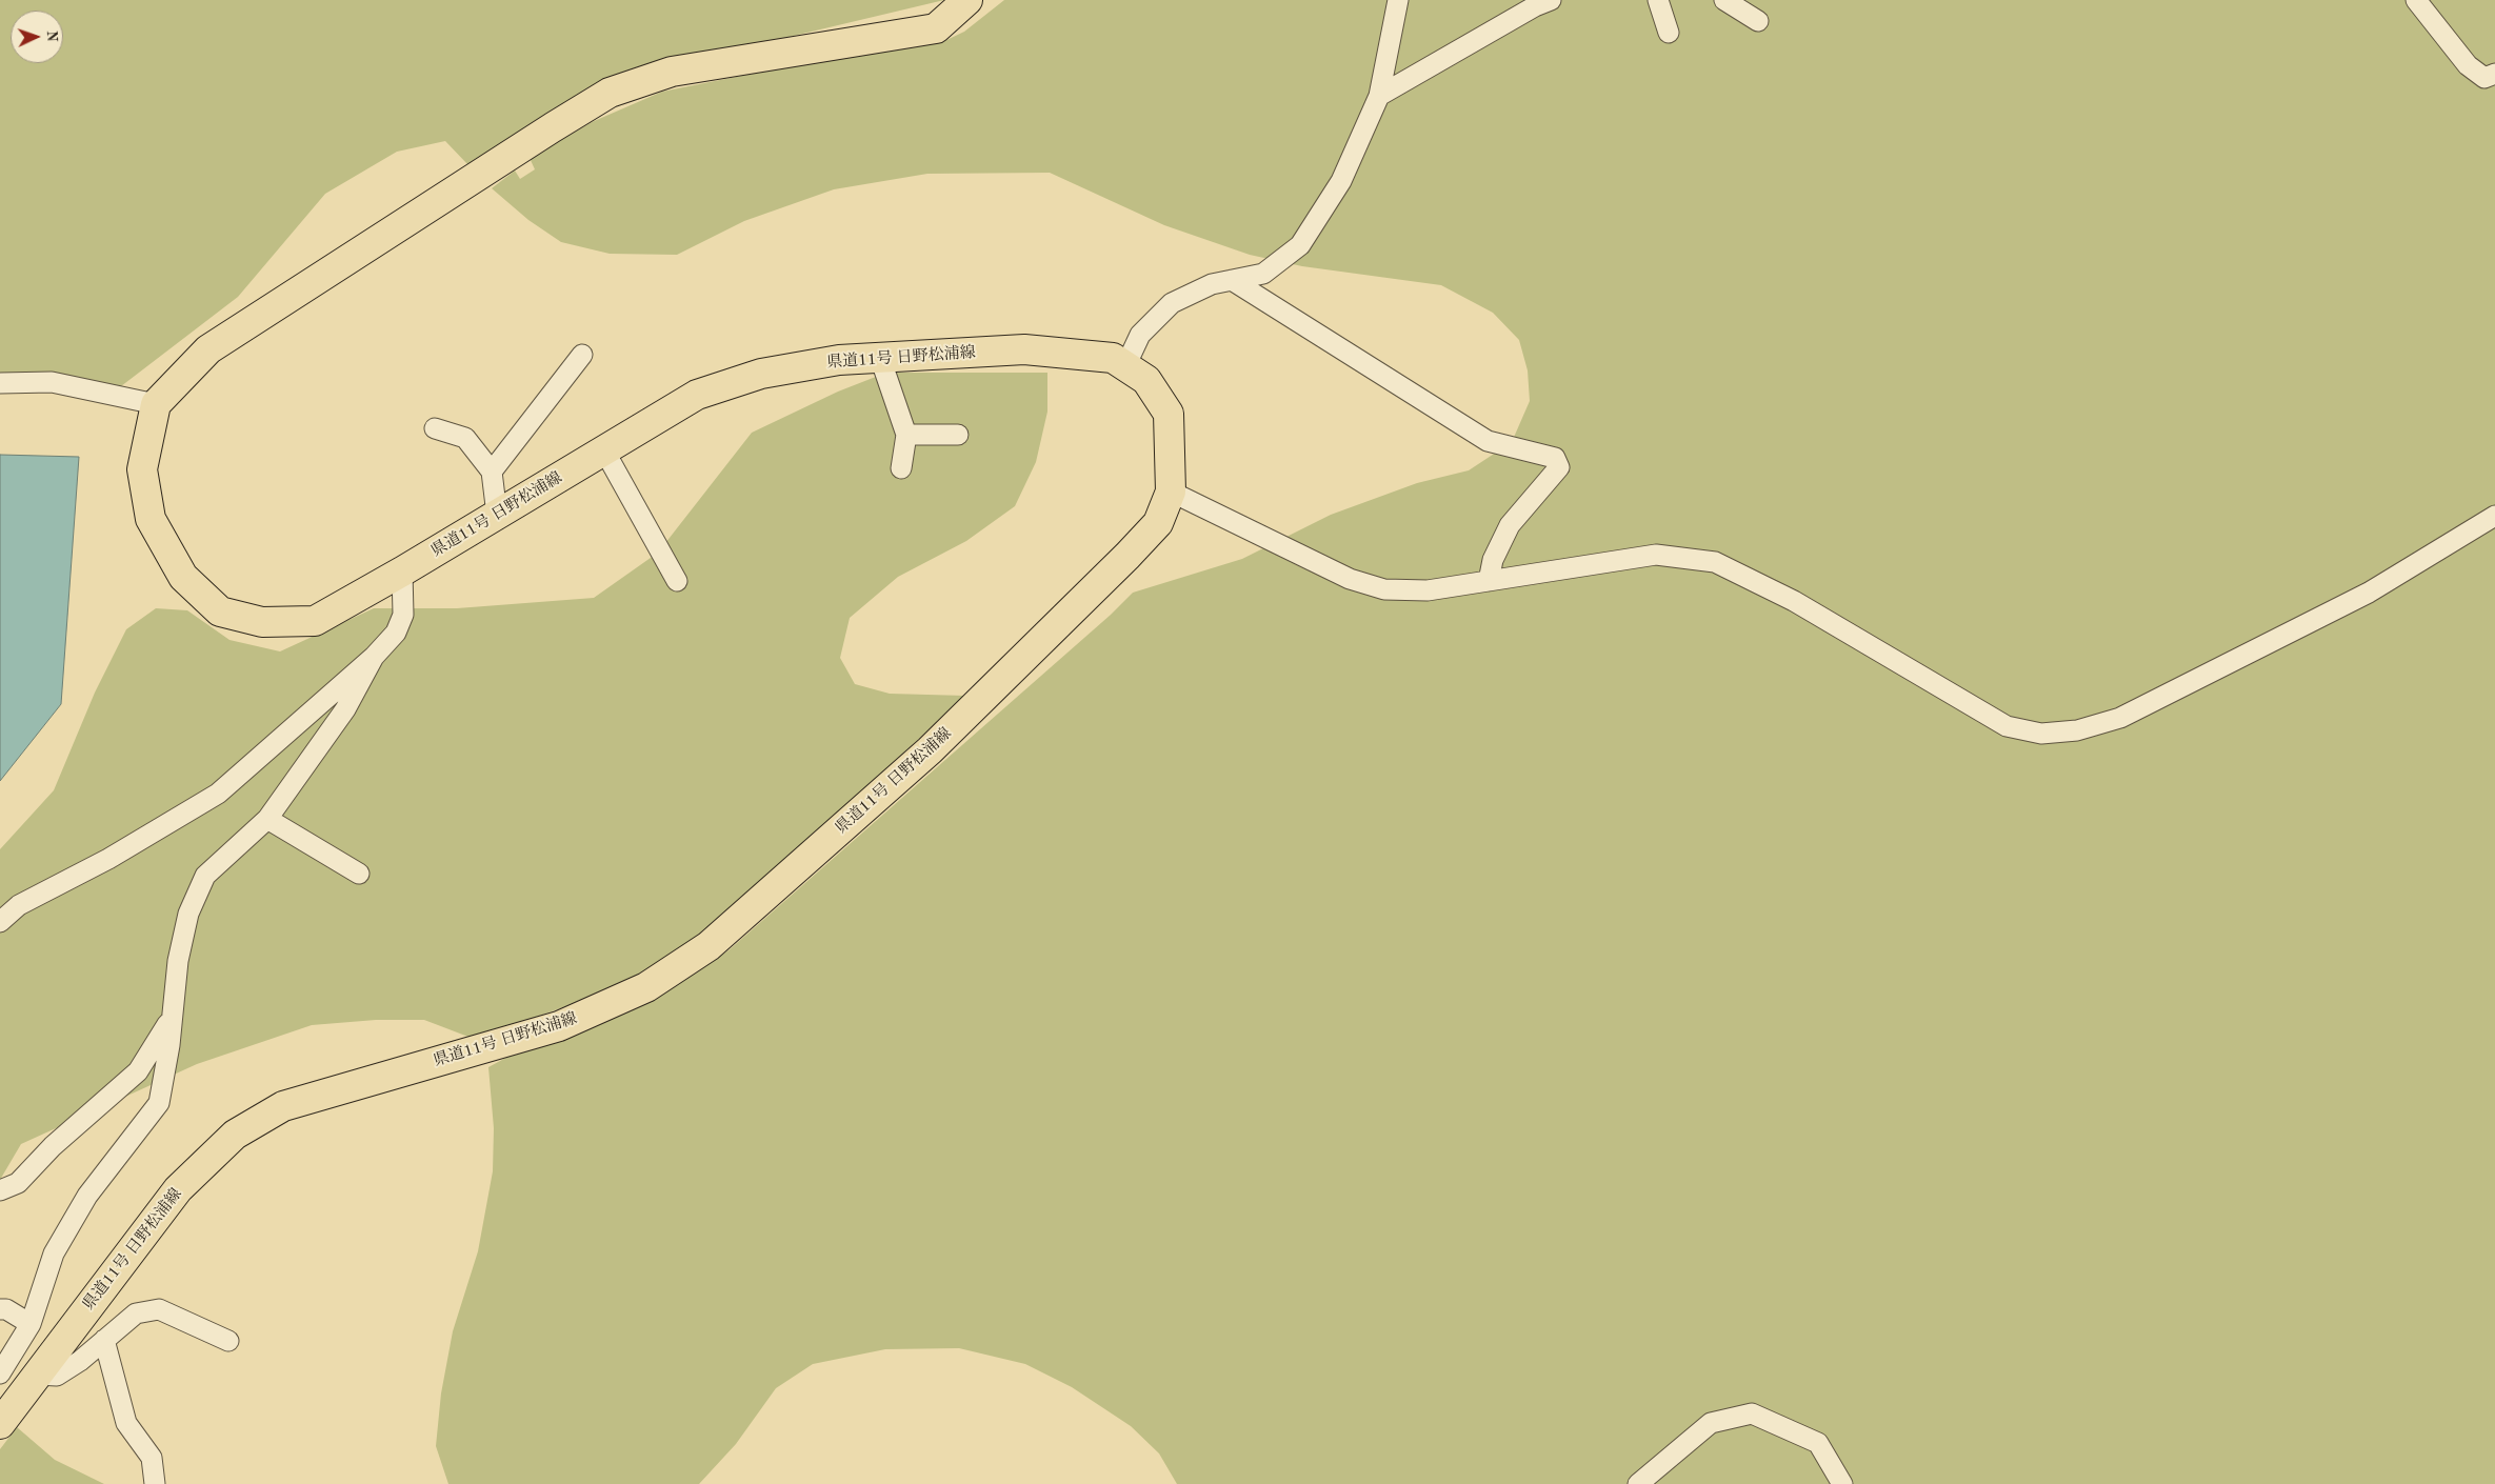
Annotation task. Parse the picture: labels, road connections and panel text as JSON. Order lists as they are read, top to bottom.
{
  "streets": {
    "main road": ["県道11号 日野松浦線"]
  },
  "north": "right"
}
